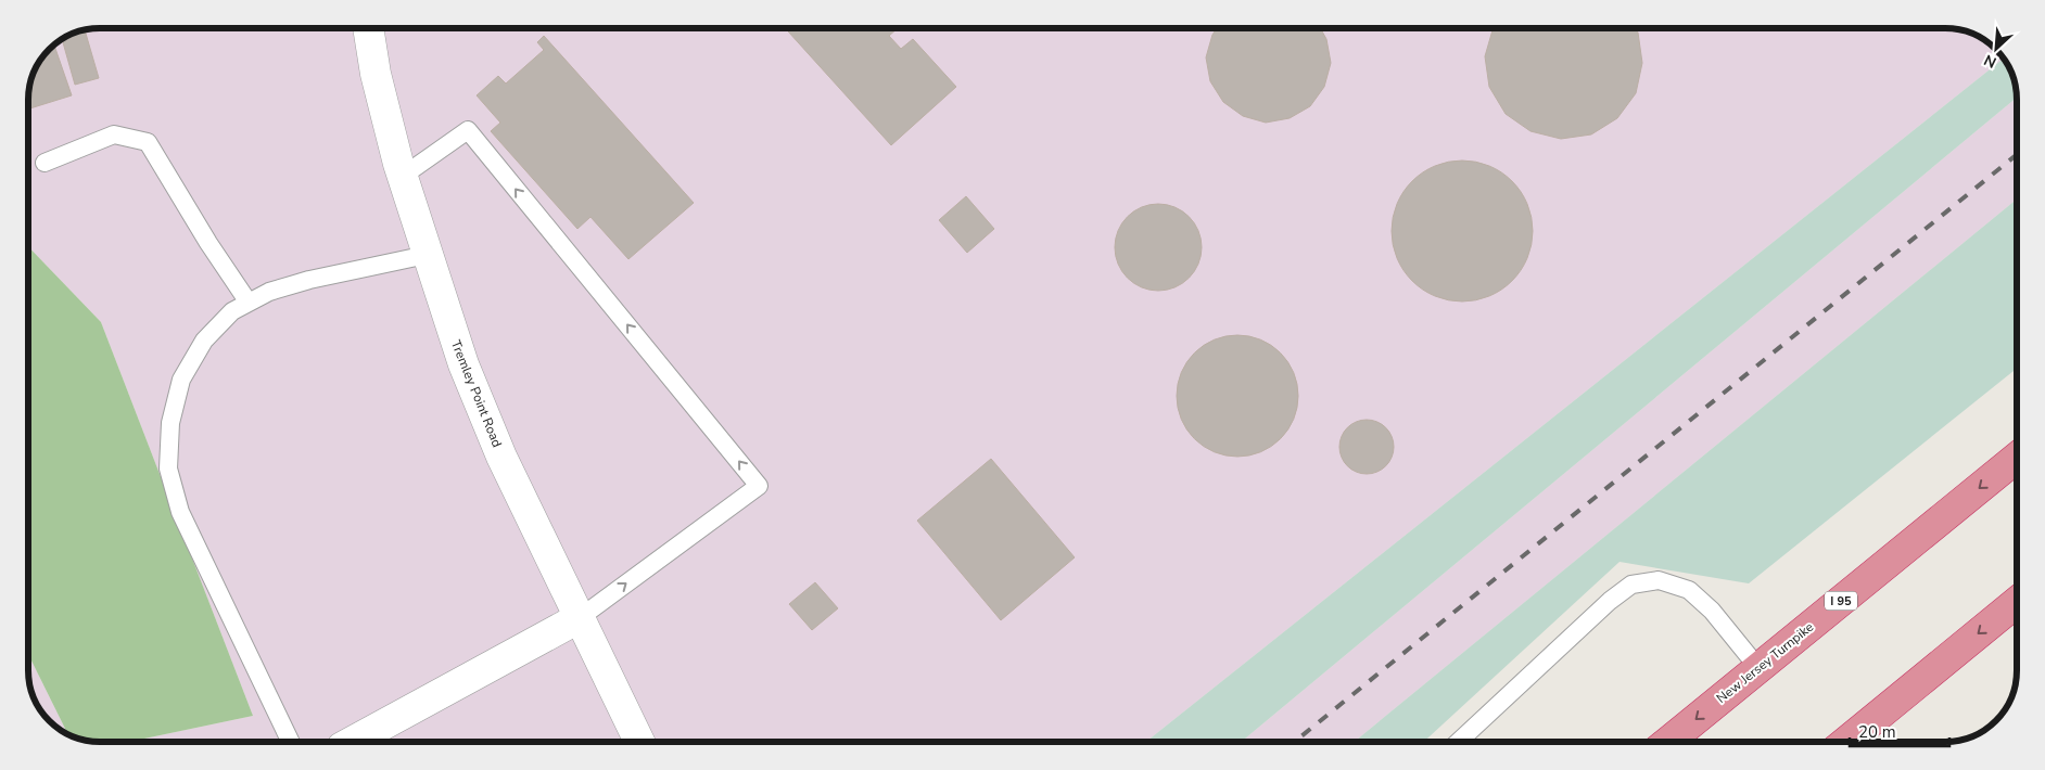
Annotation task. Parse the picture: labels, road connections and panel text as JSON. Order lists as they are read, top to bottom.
{
  "streets": {
    "highway": ["I 95", "New Jersey Turnpike"],
    "street": ["Tremley Point Road"]
  },
  "scale_bar": "20 m",
  "north": "bottom left"
}
